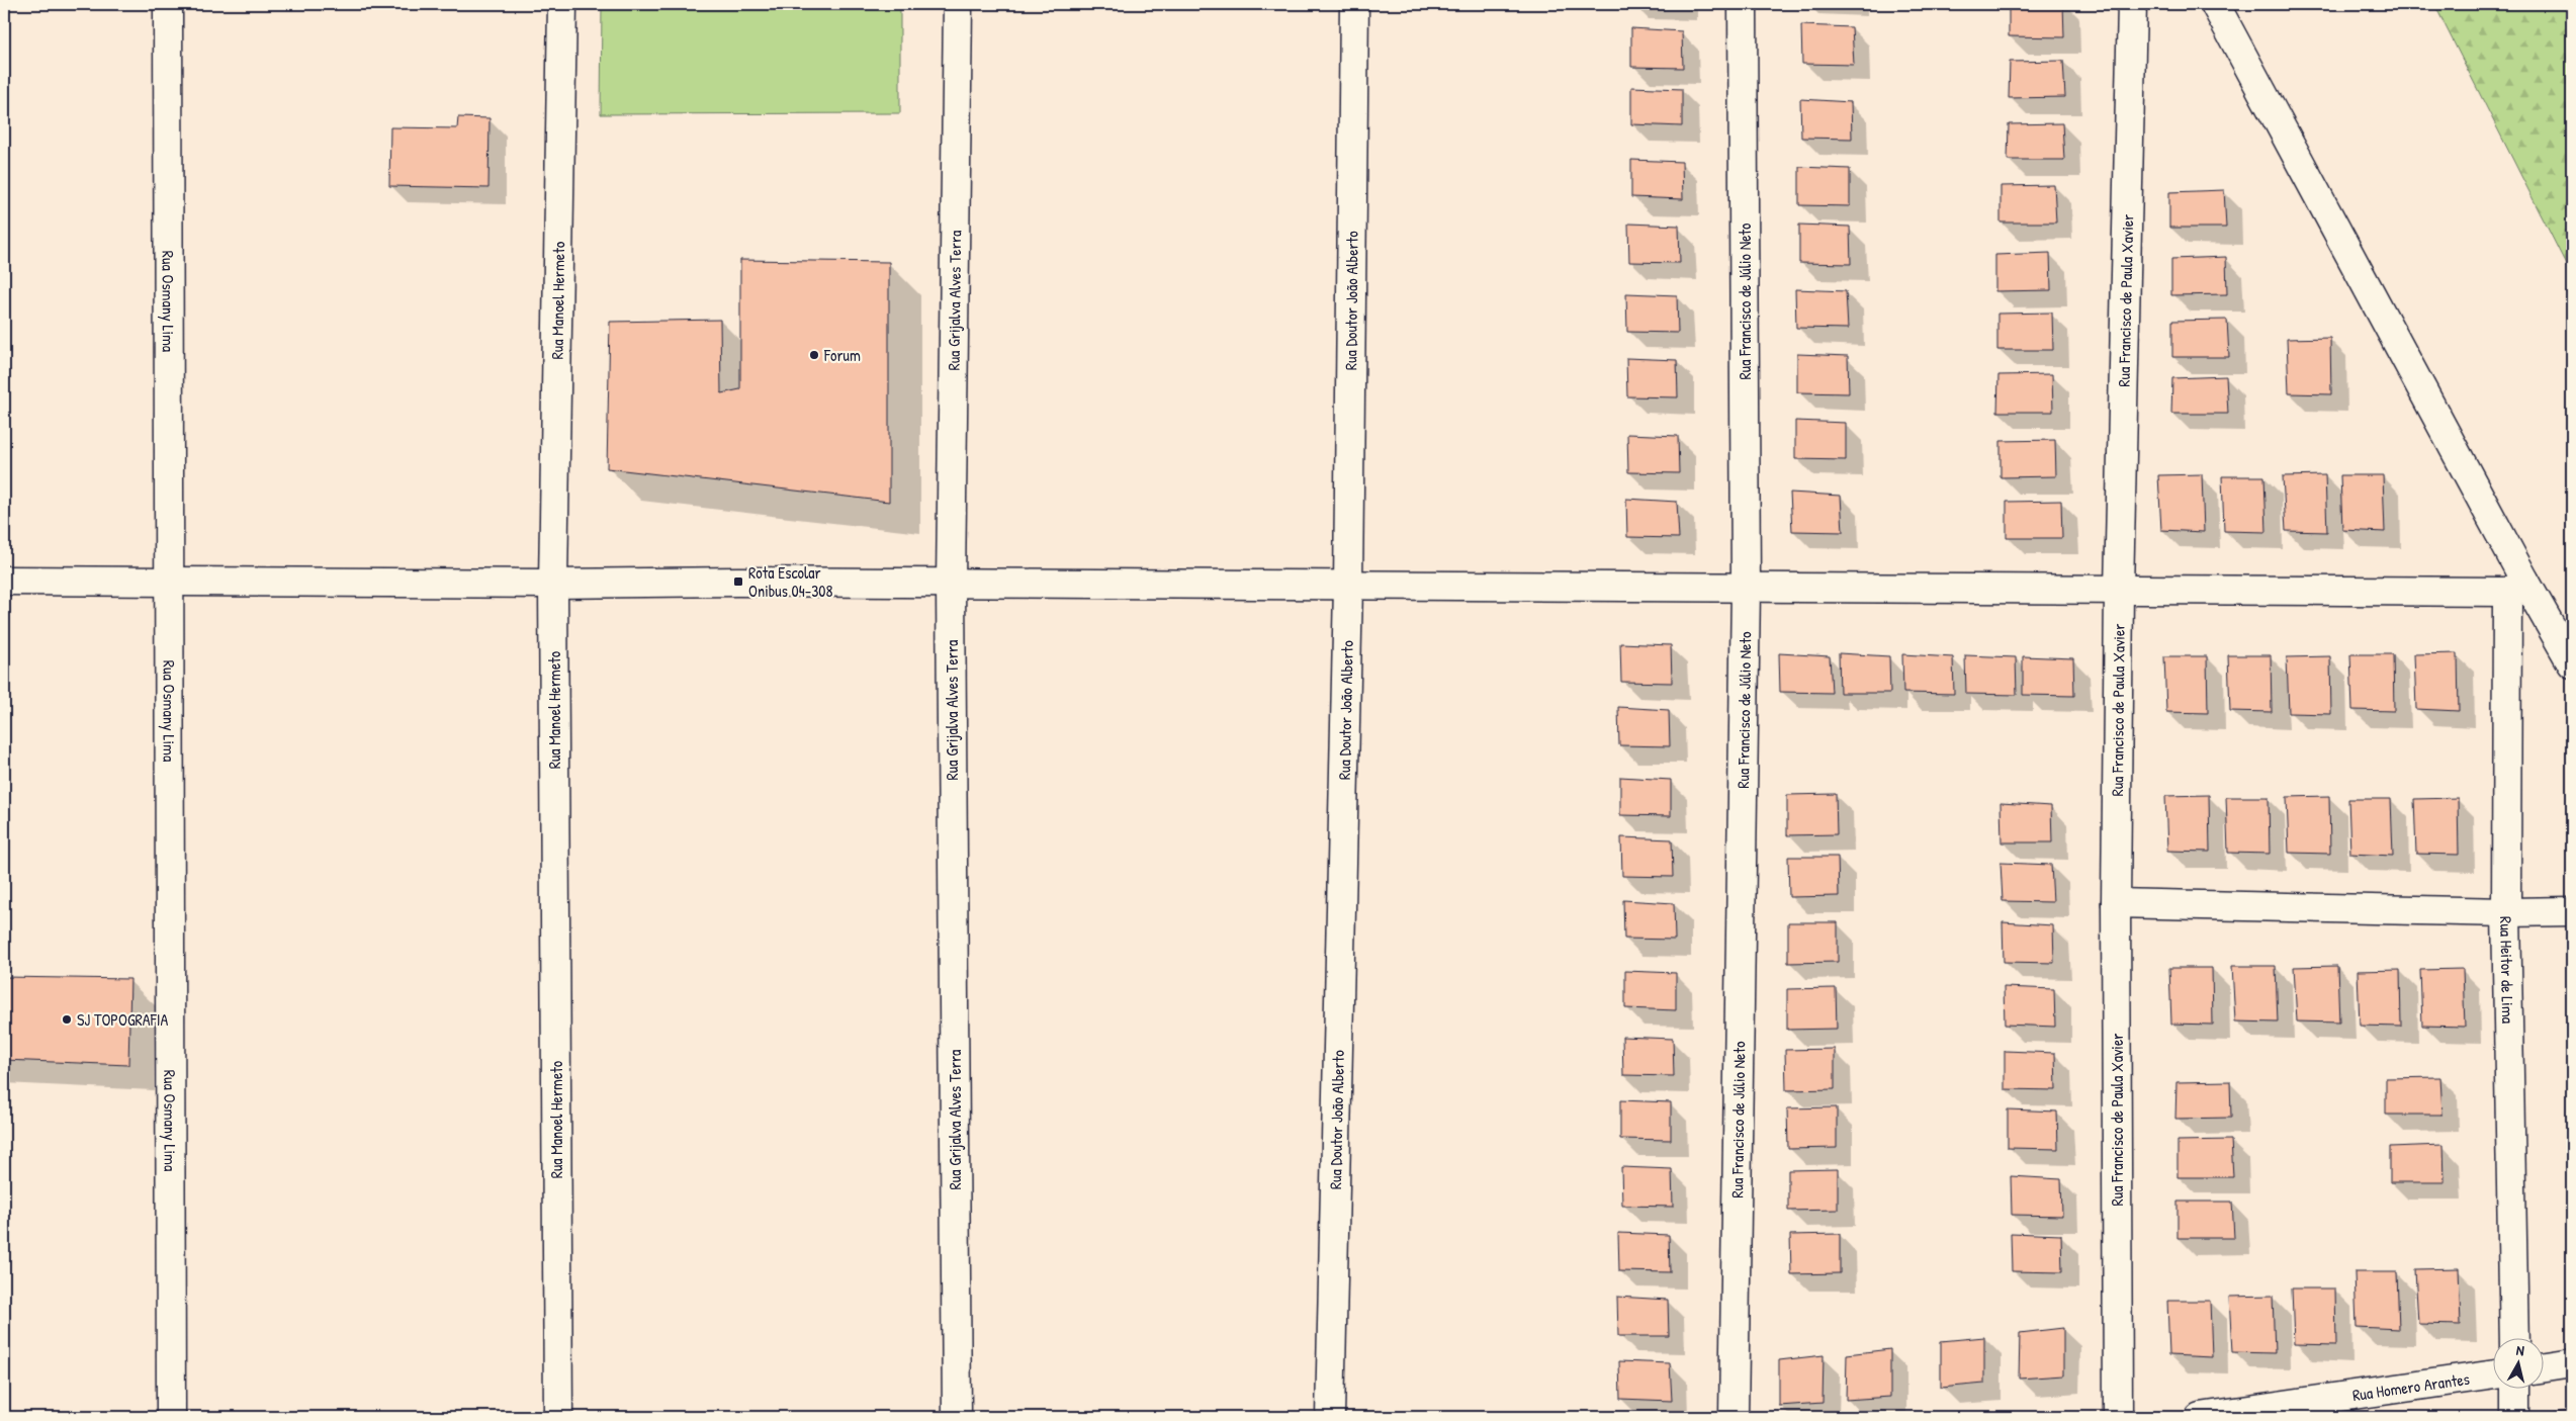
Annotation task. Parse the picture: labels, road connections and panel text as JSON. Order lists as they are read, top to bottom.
{
  "streets": {
    "street": [
      "Rua Osmany Lima",
      "Rua Manoel Hermeto",
      "Rua Grijalva Alves Terra",
      "Rua Doutor João Alberto",
      "Rua Francisco de Júlio Neto",
      "Rua Francisco de Paula Xavier",
      "Rua Heitor de Lima",
      "Rua Homero Arantes"
    ]
  },
  "places": {
    "other": ["Forum", "SJ TOPOGRAFIA"],
    "transit": ["Rota Escolar Onibus 04-308"]
  },
  "north": "top"
}
